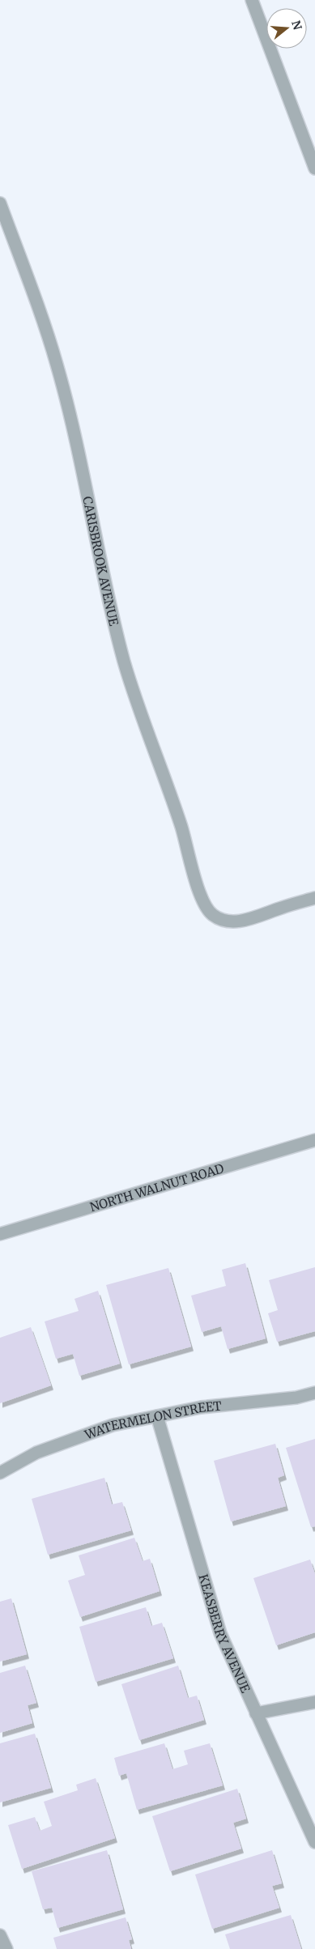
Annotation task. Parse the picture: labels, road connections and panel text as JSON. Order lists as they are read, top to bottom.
{
  "streets": {
    "street": [
      "CARISBROOK AVENUE",
      "NORTH WALNUT ROAD",
      "WATERMELON STREET",
      "KEASBERRY AVENUE"
    ]
  },
  "crossings": [
    ["WATERMELON STREET", "KEASBERRY AVENUE"]
  ],
  "north": "right"
}
